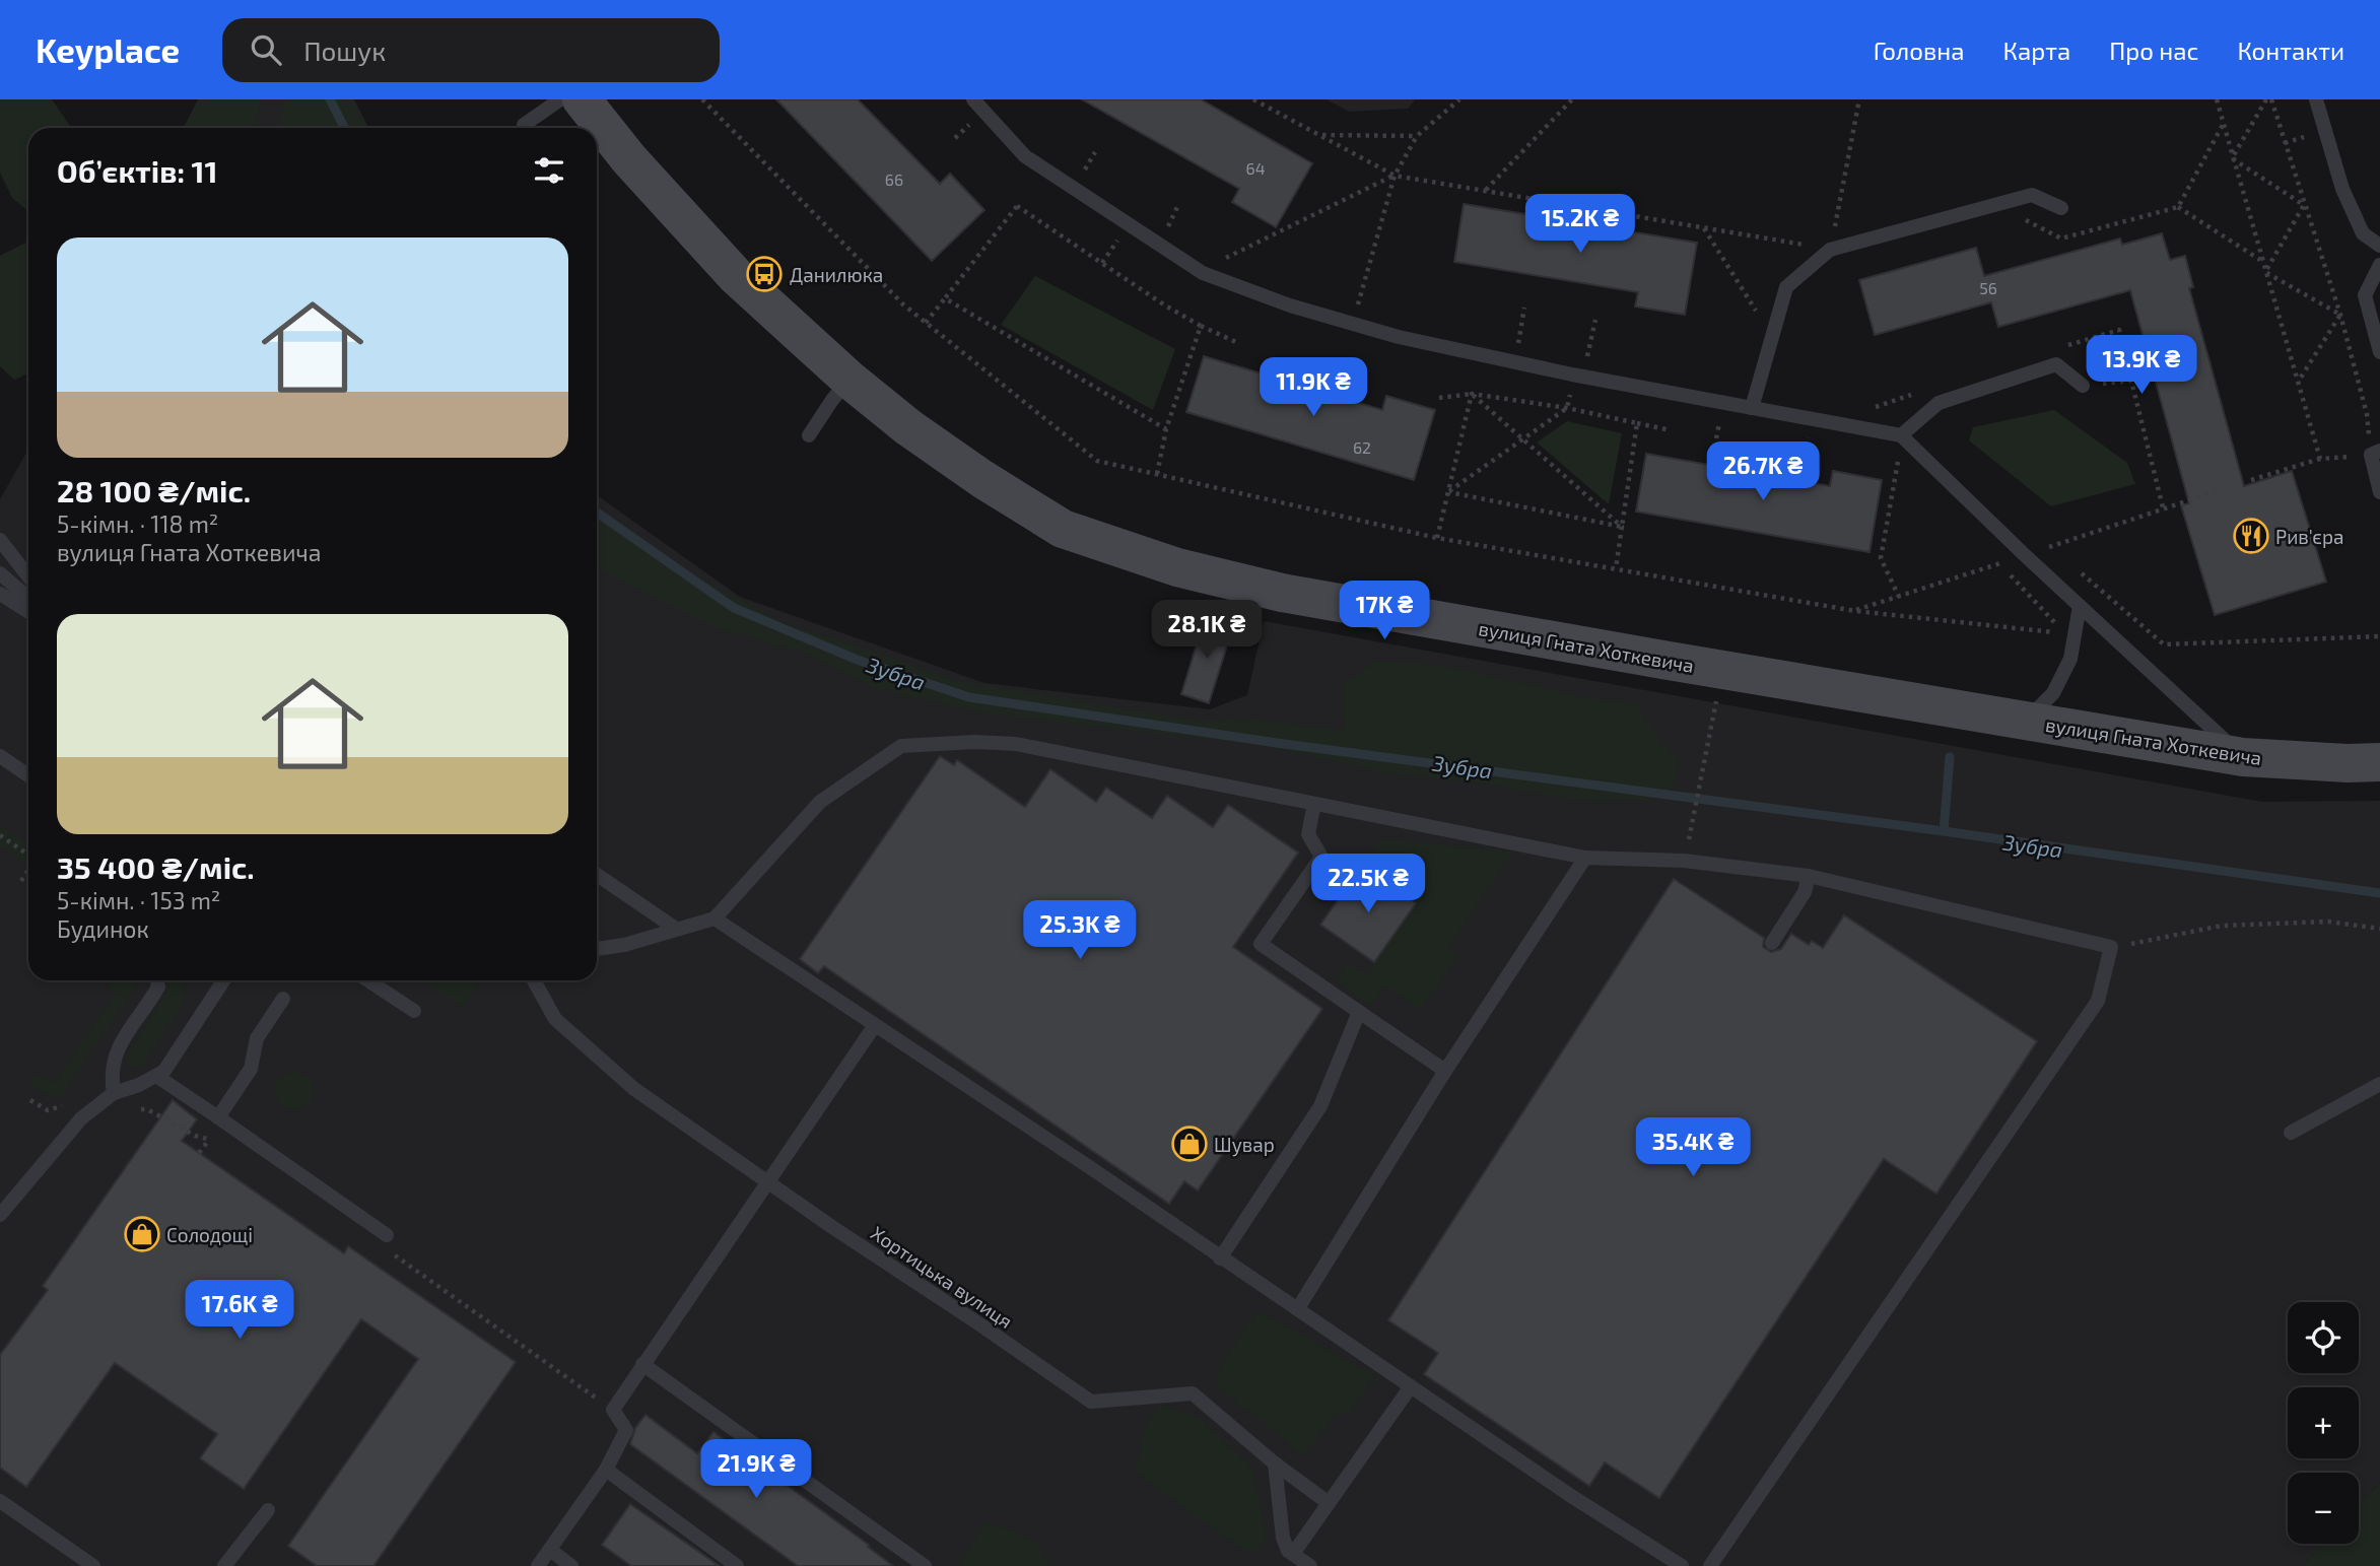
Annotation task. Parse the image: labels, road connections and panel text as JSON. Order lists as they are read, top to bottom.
{
  "streets": {
    "street": ["вулиця Гната Хоткевича"],
    "lane": ["Хортицька вулиця"]
  },
  "water": ["Зубра"],
  "places": {
    "bus stop": ["Данилюка"],
    "restaurant": ["Рив'єра"],
    "shop": ["Шувар", "Солодощі"]
  },
  "house_numbers": [
    "64",
    "66",
    "56",
    "62"
  ],
  "page": {
    "header": "Keyplace",
    "search": "Пошук",
    "nav": [
      "Головна",
      "Карта",
      "Про нас",
      "Контакти"
    ],
    "heading": "Об’єктів: 11",
    "price": [
      "15.2K ₴",
      "13.9K ₴",
      "11.9K ₴",
      "26.7K ₴",
      "17K ₴",
      "28.1K ₴",
      "22.5K ₴",
      "25.3K ₴",
      "35.4K ₴",
      "17.6K ₴",
      "21.9K ₴"
    ],
    "list": [
      {
        "name": "28 100 ₴/міс.",
        "note": "5-кімн. · 118 m² · вулиця Гната Хоткевича"
      },
      {
        "name": "35 400 ₴/міс.",
        "note": "5-кімн. · 153 m² · Будинок"
      }
    ],
    "map_buttons": ["+", "−"]
  }
}
